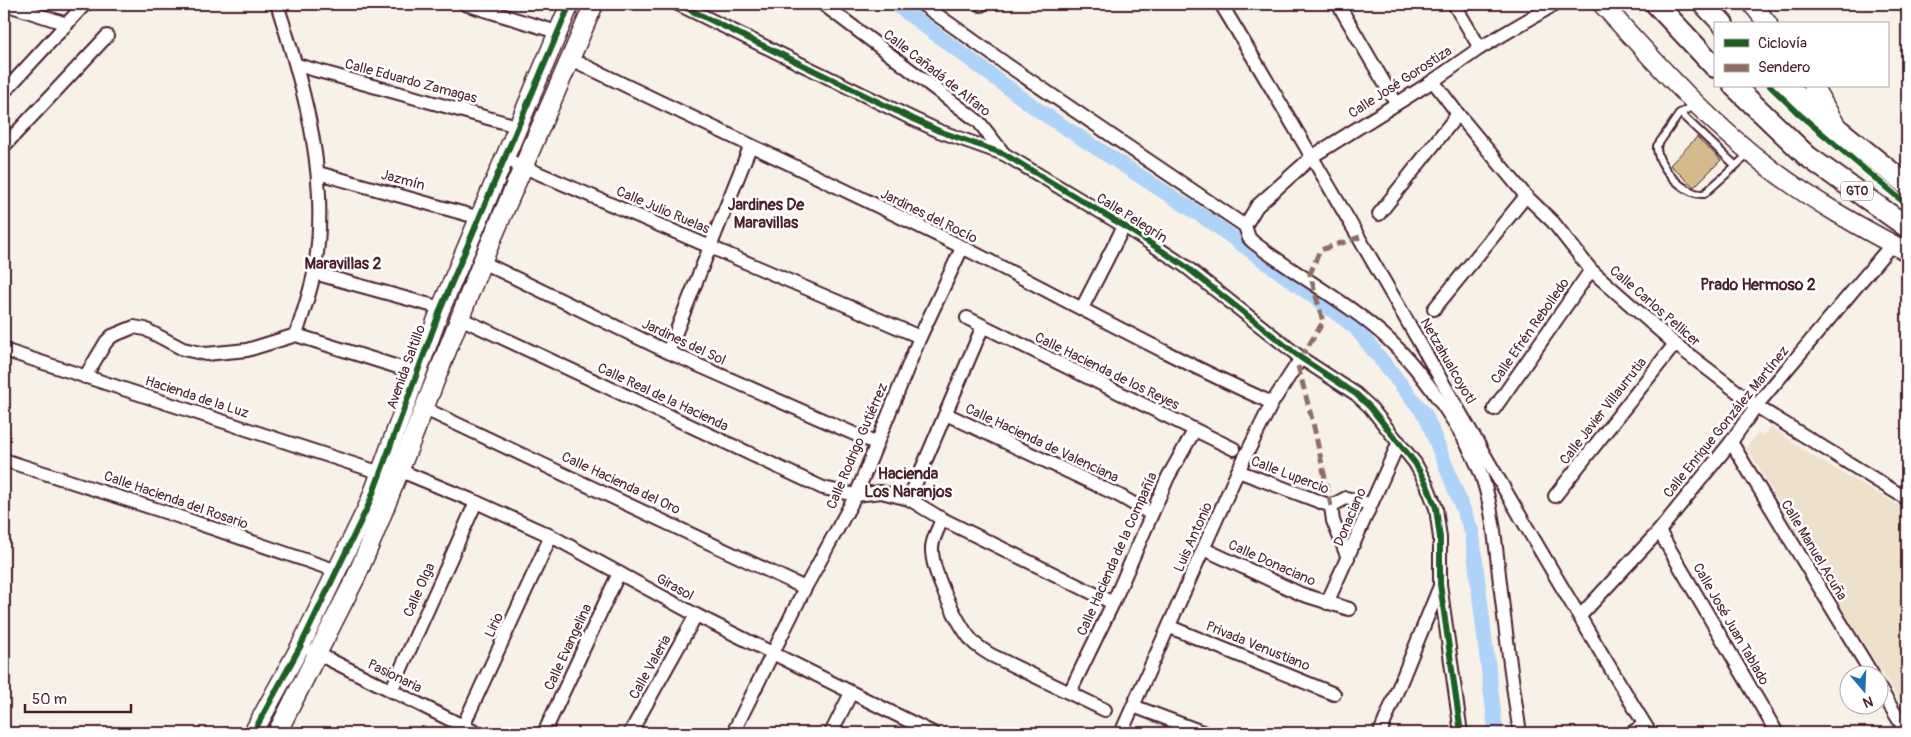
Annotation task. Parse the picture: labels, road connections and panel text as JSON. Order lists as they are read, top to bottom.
{
  "streets": {
    "main road": ["GTO"],
    "street": [
      "Calle Cañadá de Alfaro",
      "Calle Eduardo Zamagas",
      "Calle José Gorostiza",
      "Jazmín",
      "Calle Julio Ruelas",
      "Jardines del Rocío",
      "Calle Pelegrín",
      "Calle Carlos Pellicer",
      "Calle Efrén Rebolledo",
      "Jardines del Sol",
      "Netzahualcoyotl",
      "Avenida Saltillo",
      "Calle Hacienda de los Reyes",
      "Hacienda de la Luz",
      "Calle Real de la Hacienda",
      "Calle Javier Villaurrutia",
      "Calle Enrique González Martínez",
      "Calle Hacienda de Valenciana",
      "Calle Rodrigo Gutiérrez",
      "Calle Lupercio",
      "Calle Hacienda del Oro",
      "Calle Hacienda del Rosario",
      "Donaciano",
      "Luis Antonio",
      "Calle Manuel Acuña",
      "Calle Hacienda de la Compañía",
      "Calle Donaciano",
      "Girasol",
      "Calle Olga",
      "Calle José Juan Tablado",
      "Lirio",
      "Privada Venustiano",
      "Calle Evangelina",
      "Calle Valeria",
      "Pasionaria"
    ]
  },
  "crossings": [
    ["Calle Cañadá de Alfaro", "Calle Pelegrín"],
    ["Calle Eduardo Zamagas", "Avenida Saltillo"],
    ["Calle José Gorostiza", "Calle Carlos Pellicer"],
    ["Calle José Gorostiza", "Netzahualcoyotl"],
    ["Jazmín", "Avenida Saltillo"],
    ["Calle Julio Ruelas", "Avenida Saltillo"],
    ["Calle Julio Ruelas", "Calle Rodrigo Gutiérrez"],
    ["Jardines del Rocío", "Calle Rodrigo Gutiérrez"],
    ["Jardines del Rocío", "Luis Antonio"],
    ["Calle Pelegrín", "Donaciano"],
    ["Calle Pelegrín", "Luis Antonio"],
    ["Calle Carlos Pellicer", "Calle Efrén Rebolledo"],
    ["Calle Carlos Pellicer", "Calle Javier Villaurrutia"],
    ["Calle Carlos Pellicer", "Calle Enrique González Martínez"],
    ["Jardines del Sol", "Calle Rodrigo Gutiérrez"],
    ["Netzahualcoyotl", "Calle Enrique González Martínez"],
    ["Avenida Saltillo", "Hacienda de la Luz"],
    ["Avenida Saltillo", "Calle Hacienda del Rosario"],
    ["Avenida Saltillo", "Pasionaria"],
    ["Calle Hacienda de los Reyes", "Calle Hacienda de la Compañía"],
    ["Calle Real de la Hacienda", "Calle Rodrigo Gutiérrez"],
    ["Calle Real de la Hacienda", "Calle Hacienda de la Compañía"],
    ["Calle Enrique González Martínez", "Calle Manuel Acuña"],
    ["Calle Enrique González Martínez", "Calle José Juan Tablado"],
    ["Calle Hacienda de Valenciana", "Calle Hacienda de la Compañía"],
    ["Calle Rodrigo Gutiérrez", "Calle Hacienda del Oro"],
    ["Calle Rodrigo Gutiérrez", "Girasol"],
    ["Calle Lupercio", "Luis Antonio"],
    ["Donaciano", "Calle Donaciano"],
    ["Luis Antonio", "Calle Donaciano"],
    ["Luis Antonio", "Privada Venustiano"],
    ["Girasol", "Calle Olga"],
    ["Girasol", "Lirio"],
    ["Girasol", "Calle Evangelina"],
    ["Girasol", "Calle Valeria"],
    ["Calle Olga", "Pasionaria"],
    ["Lirio", "Pasionaria"]
  ],
  "districts": [
    "Jardines De Maravillas",
    "Maravillas 2",
    "Prado Hermoso 2",
    "Hacienda Los Naranjos"
  ],
  "legend": ["Ciclovía", "Sendero"],
  "scale_bar": "50 m",
  "north": "bottom"
}
